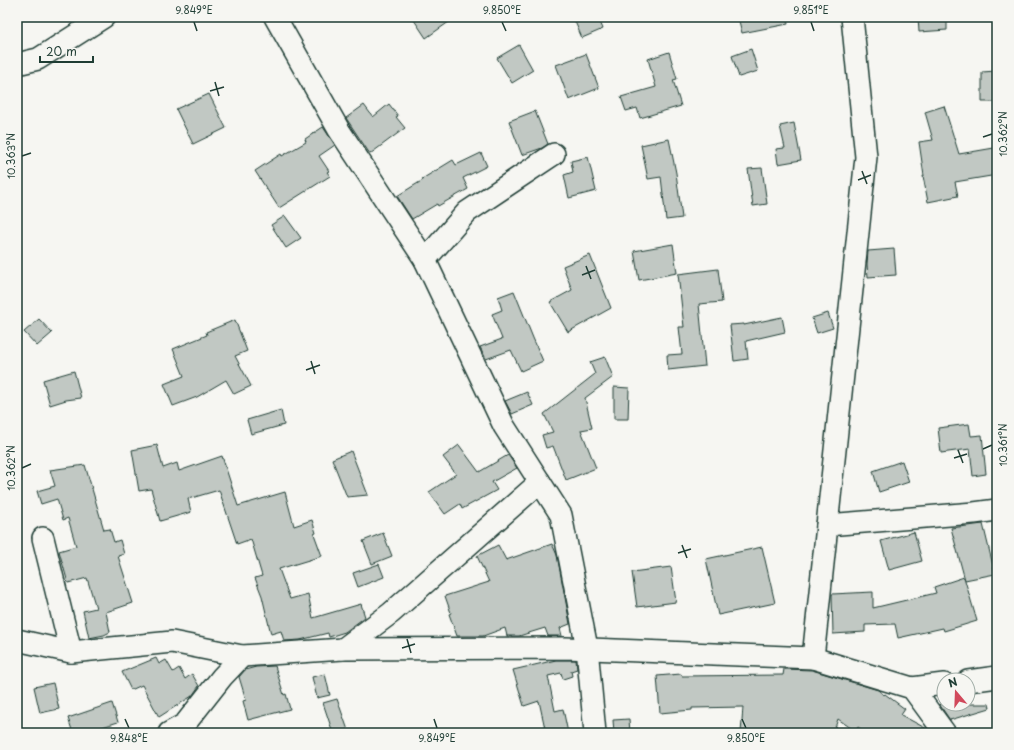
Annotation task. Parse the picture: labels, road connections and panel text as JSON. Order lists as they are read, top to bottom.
{
  "scale_bar": "20 m",
  "north": "top",
  "coordinates": [
    "9.849°E",
    "9.850°E",
    "9.851°E",
    "10.362°N",
    "10.363°N",
    "10.361°N",
    "9.848°E"
  ]
}
